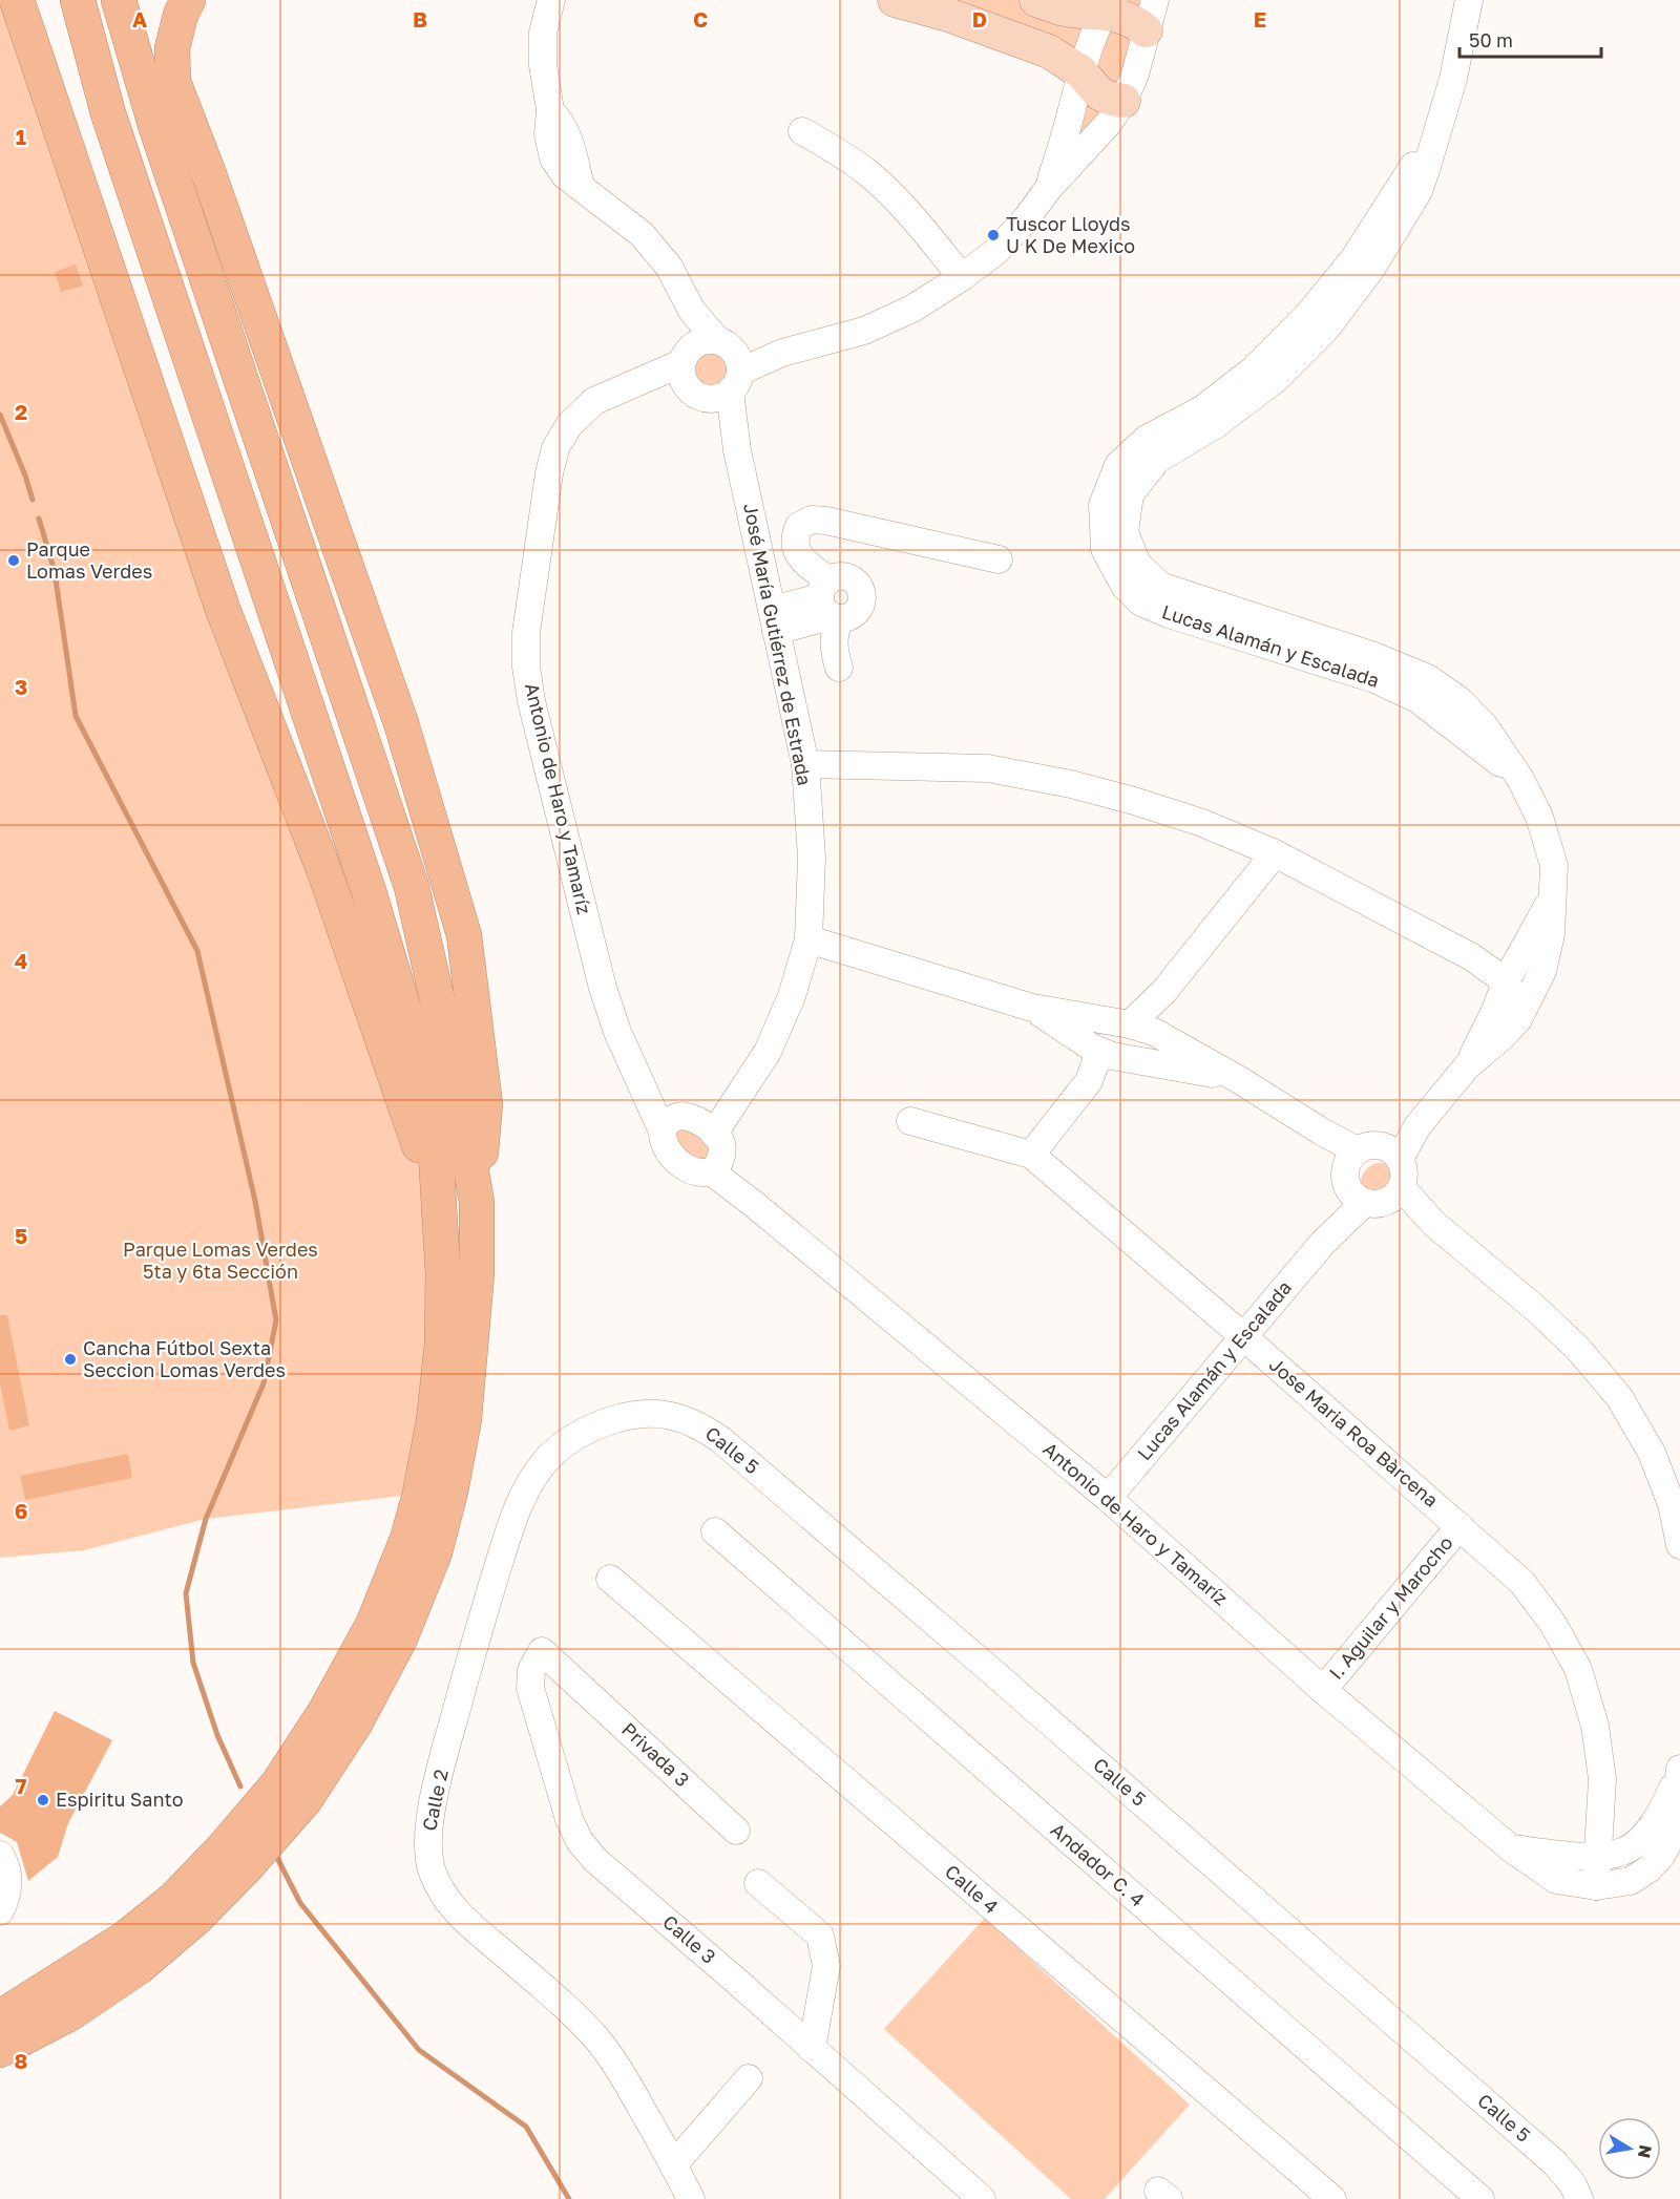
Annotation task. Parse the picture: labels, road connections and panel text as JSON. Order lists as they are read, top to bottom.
{
  "streets": {
    "street": [
      "José María Gutiérrez de Estrada",
      "Lucas Alamán y Escalada",
      "Antonio de Haro y Tamaríz",
      "Jose Maria Roa Bàrcena",
      "Calle 5",
      "I. Aguilar y Marocho",
      "Privada 3",
      "Calle 2",
      "Andador C. 4",
      "Calle 4",
      "Calle 3"
    ]
  },
  "crossings": [
    ["José María Gutiérrez de Estrada", "Antonio de Haro y Tamaríz"],
    ["Lucas Alamán y Escalada", "Antonio de Haro y Tamaríz"],
    ["Lucas Alamán y Escalada", "Jose Maria Roa Bàrcena"],
    ["Antonio de Haro y Tamaríz", "Jose Maria Roa Bàrcena"],
    ["Antonio de Haro y Tamaríz", "I. Aguilar y Marocho"],
    ["Jose Maria Roa Bàrcena", "I. Aguilar y Marocho"],
    ["Calle 5", "Calle 2"],
    ["Privada 3", "Calle 3"]
  ],
  "parks": ["Parque Lomas Verdes 5ta y 6ta Sección"],
  "places": [
    "Tuscor Lloyds U K De Mexico",
    "Parque Lomas Verdes",
    "Cancha Fútbol Sexta Seccion Lomas Verdes",
    "Espiritu Santo"
  ],
  "scale_bar": "50 m",
  "north": "right",
  "grid": {
    "columns": [
      "A",
      "B",
      "C",
      "D",
      "E"
    ],
    "rows": [
      "1",
      "2",
      "3",
      "4",
      "5",
      "6",
      "7",
      "8"
    ]
  }
}
